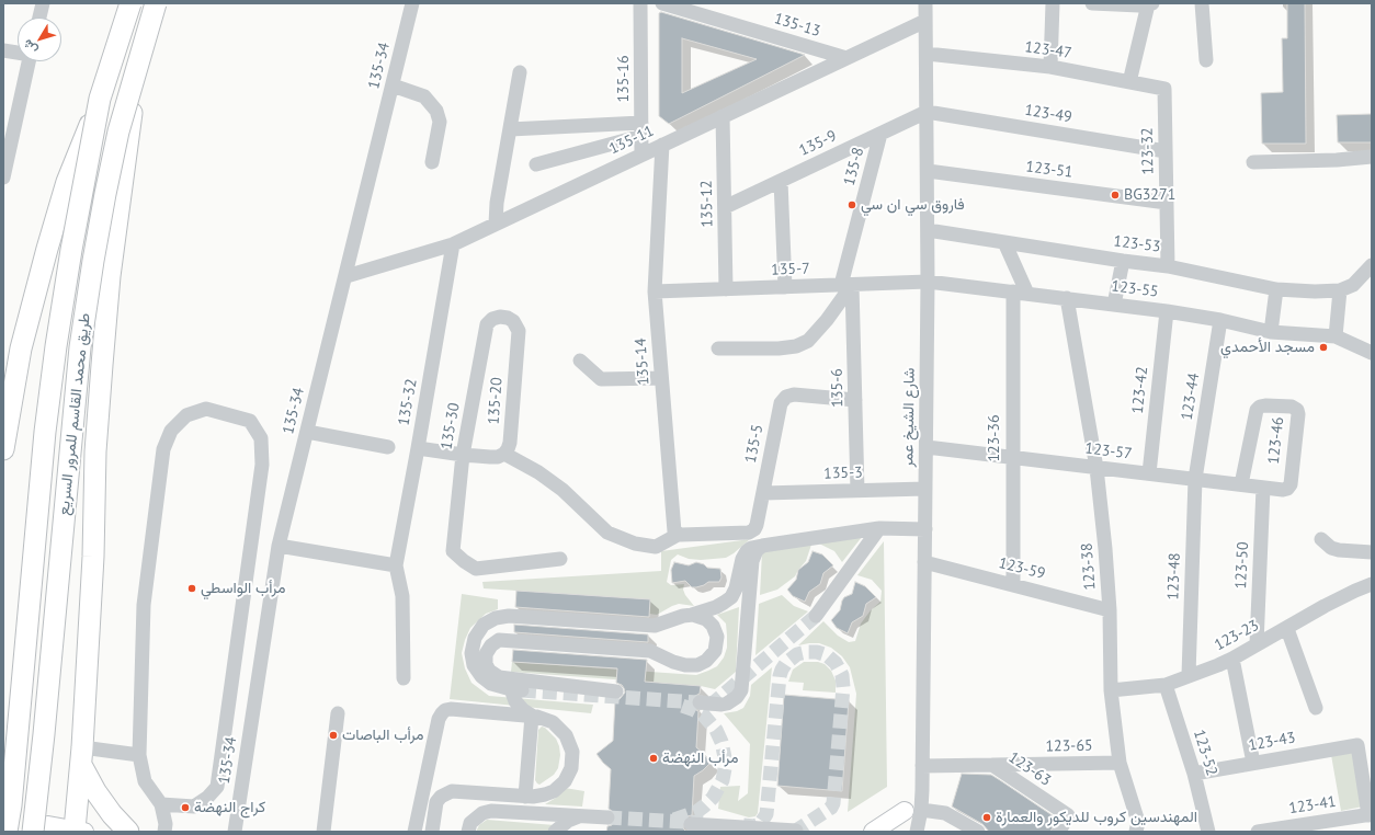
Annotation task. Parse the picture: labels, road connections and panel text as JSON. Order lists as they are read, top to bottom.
{
  "streets": {
    "highway": ["طريق محمد القاسم للمرور السريع"],
    "street": [
      "135-13",
      "123-47",
      "135-34",
      "135-16",
      "123-49",
      "135-11",
      "135-9",
      "123-32",
      "135-8",
      "123-51",
      "135-12",
      "123-53",
      "135-7",
      "123-55",
      "135-14",
      "135-6",
      "123-42",
      "123-44",
      "135-20",
      "135-32",
      "شارع الشيخ عمر",
      "135-30",
      "123-36",
      "123-46",
      "135-5",
      "123-57",
      "135-3",
      "123-50",
      "123-38",
      "123-59",
      "123-48",
      "123-23",
      "123-43",
      "123-65",
      "123-52",
      "123-63",
      "123-41"
    ]
  },
  "crossings": [
    ["135-13", "135-11"],
    ["123-47", "123-32"],
    ["123-47", "شارع الشيخ عمر"],
    ["135-34", "135-11"],
    ["135-16", "135-11"],
    ["123-49", "135-9"],
    ["123-49", "123-32"],
    ["123-49", "شارع الشيخ عمر"],
    ["135-11", "135-12"],
    ["135-11", "135-14"],
    ["135-11", "135-32"],
    ["135-11", "شارع الشيخ عمر"],
    ["135-9", "135-8"],
    ["135-9", "135-12"],
    ["135-9", "شارع الشيخ عمر"],
    ["123-32", "123-51"],
    ["123-32", "123-53"],
    ["135-8", "135-7"],
    ["135-8", "135-6"],
    ["123-51", "شارع الشيخ عمر"],
    ["135-12", "135-7"],
    ["123-53", "شارع الشيخ عمر"],
    ["135-7", "123-55"],
    ["135-7", "135-14"],
    ["135-7", "135-6"],
    ["135-7", "شارع الشيخ عمر"],
    ["123-55", "123-42"],
    ["123-55", "123-44"],
    ["123-55", "شارع الشيخ عمر"],
    ["123-55", "123-36"],
    ["123-55", "123-38"],
    ["135-14", "135-5"],
    ["135-6", "135-5"],
    ["135-6", "135-3"],
    ["123-42", "123-57"],
    ["123-44", "123-57"],
    ["123-44", "123-48"],
    ["135-20", "135-30"],
    ["شارع الشيخ عمر", "123-57"],
    ["شارع الشيخ عمر", "135-3"],
    ["شارع الشيخ عمر", "123-59"],
    ["شارع الشيخ عمر", "123-63"],
    ["123-36", "123-57"],
    ["123-36", "123-59"],
    ["123-46", "123-57"],
    ["135-5", "135-3"],
    ["123-57", "123-50"],
    ["123-57", "123-38"],
    ["123-57", "123-48"],
    ["123-50", "123-23"],
    ["123-38", "123-59"],
    ["123-38", "123-23"],
    ["123-38", "123-65"],
    ["123-48", "123-23"],
    ["123-23", "123-52"],
    ["123-43", "123-52"],
    ["123-43", "123-41"],
    ["123-65", "123-63"]
  ],
  "places": [
    "BG3271",
    "فاروق سي ان سي",
    "مسجد الأحمدي",
    "مرأب الواسطي",
    "مرأب الباصات",
    "مرأب النهضة",
    "كراج النهضة",
    "المهندسين كروب للديكور والعمارة"
  ],
  "north": "bottom left"
}
